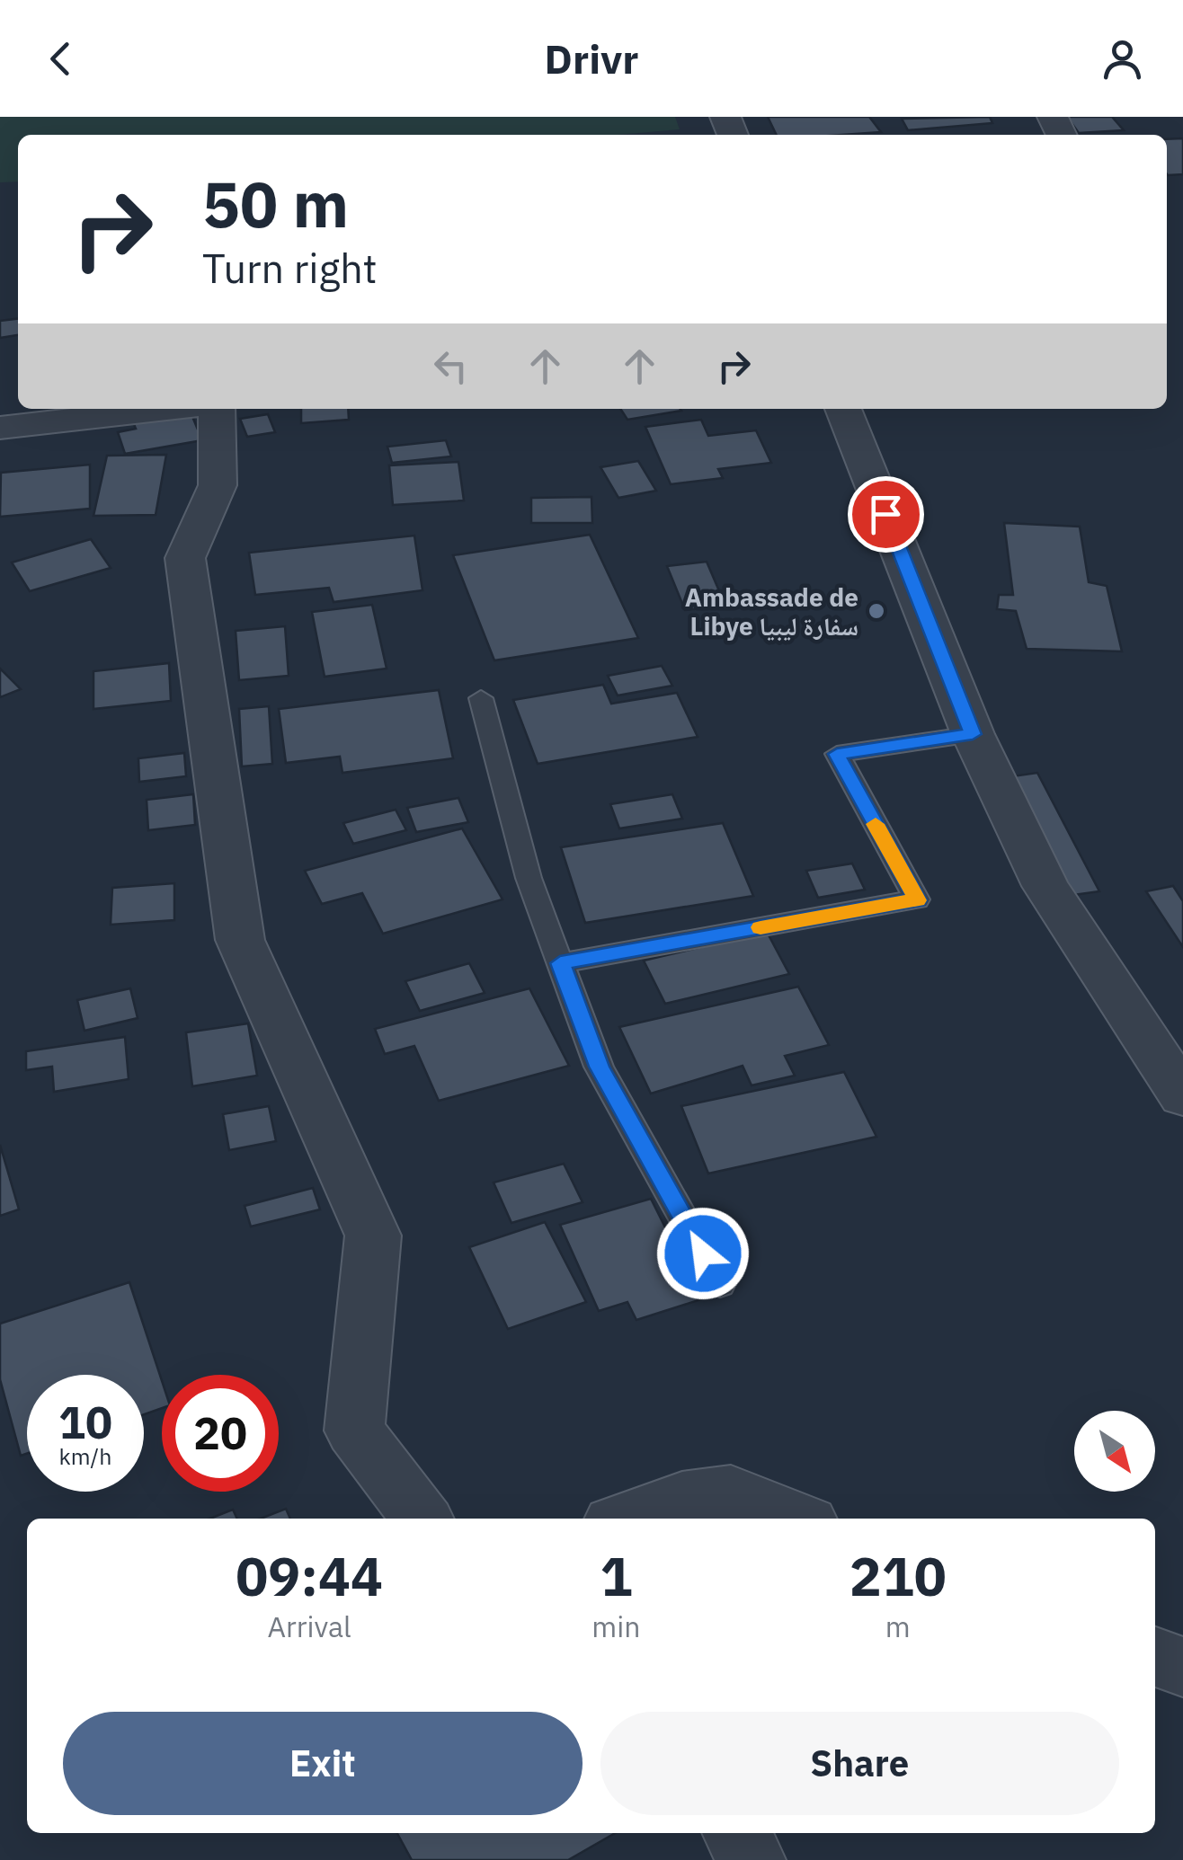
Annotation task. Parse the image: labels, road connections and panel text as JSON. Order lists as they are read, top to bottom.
{
  "places": ["Ambassade de Libye سفارة ليبيا"],
  "north": "bottom right",
  "page": {
    "header": "Drivr",
    "turn": ["50 m", "Turn right"],
    "speed": "10 km/h",
    "limit": "20",
    "eta": [
      "09:44",
      "Arrival",
      "1",
      "min",
      "210",
      "m"
    ],
    "buttons": ["Exit", "Share"]
  }
}
